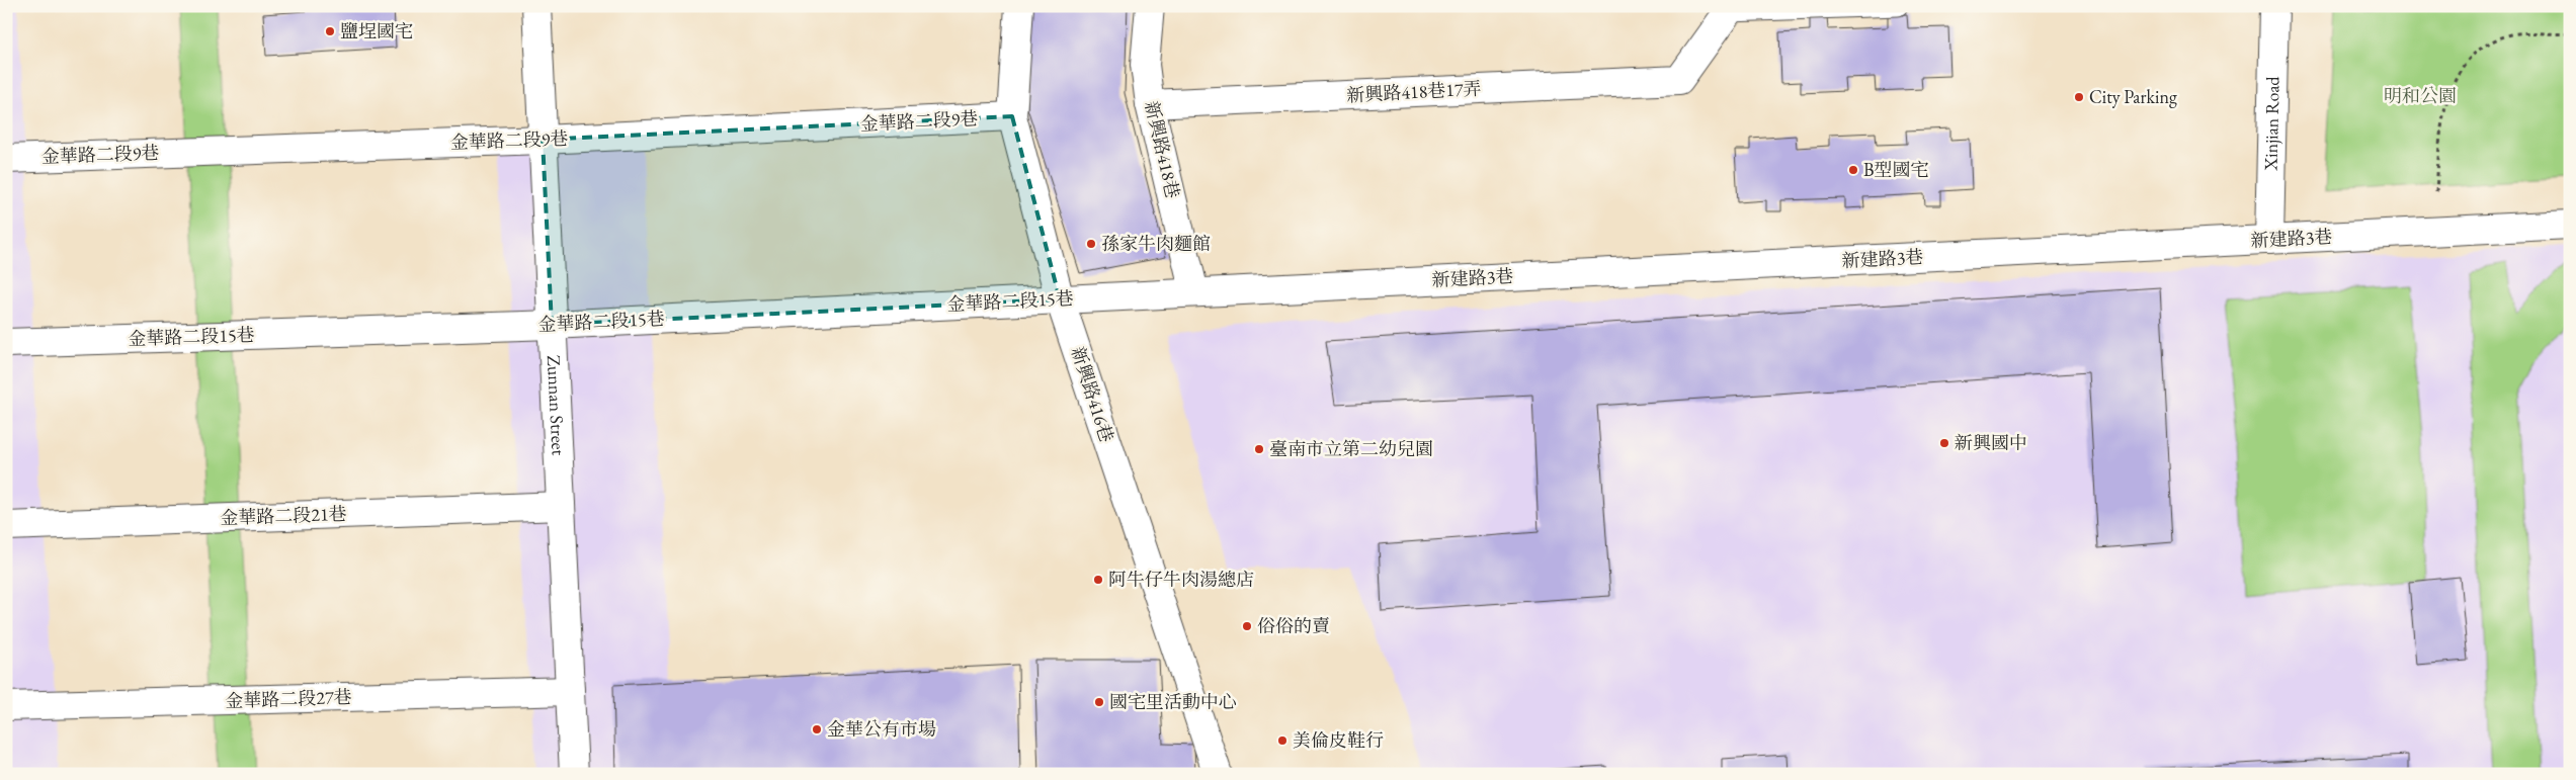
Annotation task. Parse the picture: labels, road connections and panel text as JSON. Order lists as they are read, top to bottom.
{
  "streets": {
    "street": [
      "新興路418巷17弄",
      "金華路二段9巷",
      "Xinjian Road",
      "新興路418巷",
      "新建路3巷",
      "金華路二段15巷",
      "新興路416巷",
      "Zunnan Street",
      "金華路二段21巷",
      "金華路二段27巷"
    ]
  },
  "crossings": [
    ["新興路418巷17弄", "新興路418巷"],
    ["金華路二段9巷", "新興路416巷"],
    ["金華路二段9巷", "Zunnan Street"],
    ["Xinjian Road", "新建路3巷"],
    ["新興路418巷", "新建路3巷"],
    ["新興路418巷", "金華路二段15巷"],
    ["新建路3巷", "金華路二段15巷"],
    ["金華路二段15巷", "新興路416巷"],
    ["金華路二段15巷", "Zunnan Street"],
    ["Zunnan Street", "金華路二段21巷"],
    ["Zunnan Street", "金華路二段27巷"]
  ],
  "parks": ["明和公園"],
  "places": [
    "鹽埕國宅",
    "City Parking",
    "B型國宅",
    "孫家牛肉麵館",
    "新興國中",
    "臺南市立第二幼兒園",
    "阿牛仔牛肉湯總店",
    "俗俗的賣",
    "國宅里活動中心",
    "金華公有市場",
    "美倫皮鞋行"
  ]
}
